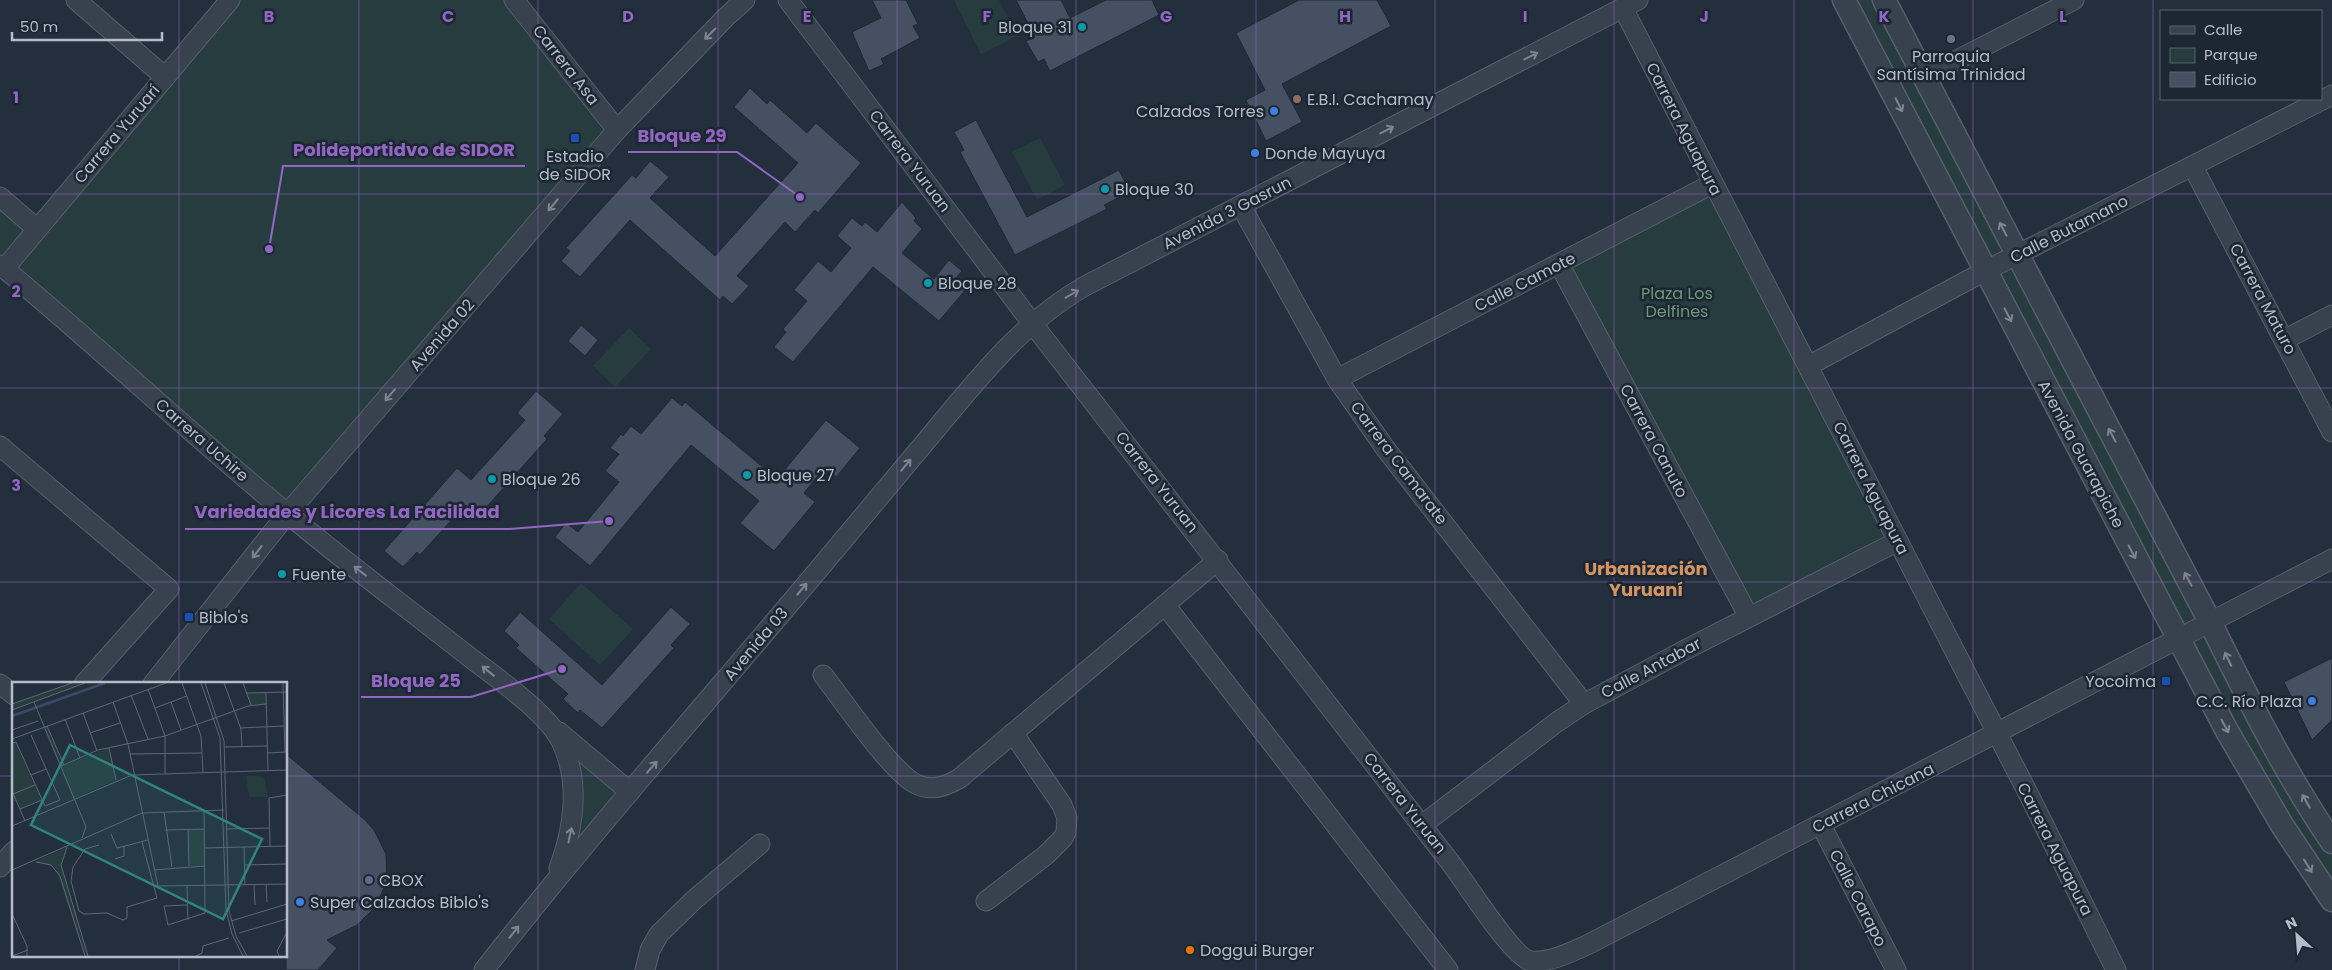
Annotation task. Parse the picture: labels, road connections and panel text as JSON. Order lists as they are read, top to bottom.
{
  "streets": {
    "street": [
      "Carrera Asa",
      "Carrera Aguapura",
      "Carrera Yuruarí",
      "Carrera Yuruan",
      "Avenida 3 Gasrun",
      "Calle Butamano",
      "Calle Camote",
      "Carrera Maturo",
      "Avenida 02",
      "Carrera Uchire",
      "Carrera Canuto",
      "Avenida Guarapiche",
      "Carrera Camarate",
      "Avenida 03",
      "Calle Antabar",
      "Carrera Chicana",
      "Calle Carapo"
    ]
  },
  "crossings": [
    ["Carrera Asa", "Avenida 02"],
    ["Carrera Aguapura", "Avenida 3 Gasrun"],
    ["Carrera Aguapura", "Calle Butamano"],
    ["Carrera Aguapura", "Calle Camote"],
    ["Carrera Aguapura", "Calle Antabar"],
    ["Carrera Aguapura", "Carrera Chicana"],
    ["Carrera Yuruarí", "Carrera Uchire"],
    ["Carrera Yuruan", "Avenida 3 Gasrun"],
    ["Carrera Yuruan", "Avenida 03"],
    ["Carrera Yuruan", "Calle Antabar"],
    ["Carrera Yuruan", "Carrera Chicana"],
    ["Avenida 3 Gasrun", "Carrera Camarate"],
    ["Avenida 3 Gasrun", "Avenida 03"],
    ["Calle Butamano", "Carrera Maturo"],
    ["Calle Butamano", "Avenida Guarapiche"],
    ["Calle Camote", "Carrera Canuto"],
    ["Calle Camote", "Carrera Camarate"],
    ["Avenida 02", "Carrera Uchire"],
    ["Carrera Uchire", "Avenida 03"],
    ["Carrera Canuto", "Calle Antabar"],
    ["Avenida Guarapiche", "Carrera Chicana"],
    ["Carrera Camarate", "Calle Antabar"],
    ["Carrera Chicana", "Calle Carapo"]
  ],
  "one_way": [
    "Avenida 3 Gasrun",
    "Avenida 02",
    "Carrera Uchire",
    "Avenida 03"
  ],
  "districts": ["Urbanización Yuruaní"],
  "parks": ["Plaza Los Delfines"],
  "places": {
    "other": [
      "Bloque 31",
      "Parroquia Santísima Trinidad",
      "E.B.I. Cachamay",
      "Calzados Torres",
      "Donde Mayuya",
      "Bloque 30",
      "Bloque 29",
      "Polideportidvo de SIDOR",
      "Bloque 28",
      "Bloque 27",
      "Bloque 26",
      "Variedades y Licores La Facilidad",
      "Fuente",
      "Bloque 25",
      "C.C. Río Plaza",
      "CBOX",
      "Super Calzados Biblo's",
      "Doggui Burger"
    ],
    "transit": ["Estadio de SIDOR", "Biblo's", "Yocoima"]
  },
  "legend": ["Calle", "Parque", "Edificio"],
  "scale_bar": "50 m",
  "north": "top left",
  "grid": {
    "columns": [
      "B",
      "C",
      "D",
      "E",
      "F",
      "G",
      "H",
      "I",
      "J",
      "K",
      "L"
    ],
    "rows": ["1", "2", "3"]
  }
}
